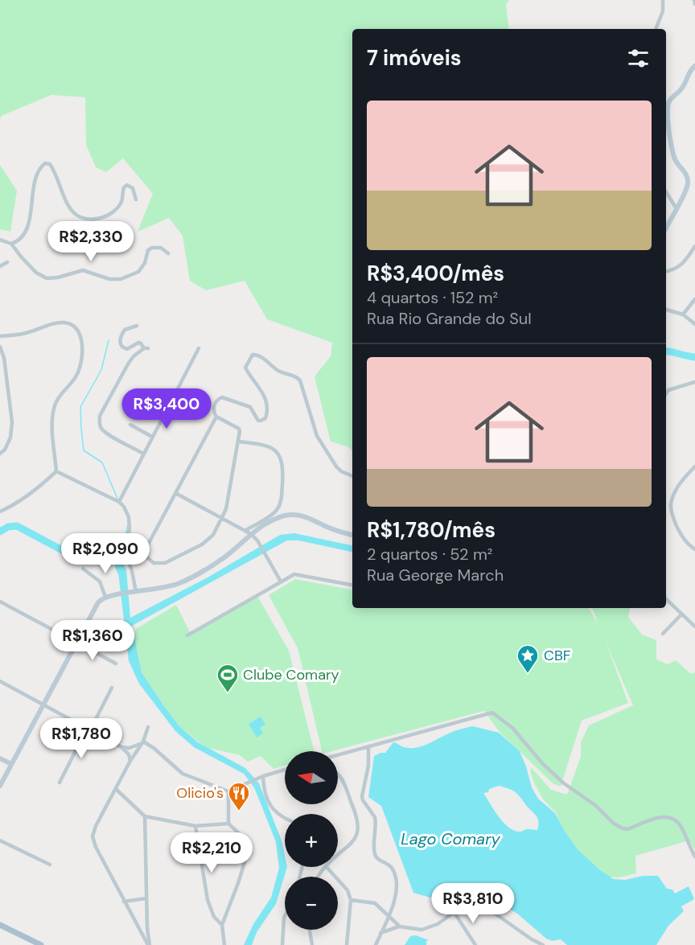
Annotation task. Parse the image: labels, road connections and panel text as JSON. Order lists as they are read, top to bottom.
{
  "water": ["Lago Comary"],
  "places": {
    "place": ["CBF"],
    "sports": ["Clube Comary"],
    "restaurant": ["Olicio's"]
  },
  "north": "left",
  "page": {
    "heading": "7 imóveis",
    "list": [
      {
        "name": "R$3,400/mês",
        "note": "4 quartos · 152 m² · Rua Rio Grande do Sul"
      },
      {
        "name": "R$1,780/mês",
        "note": "2 quartos · 52 m² · Rua George March"
      }
    ],
    "price": [
      "R$2,330",
      "R$3,400",
      "R$2,090",
      "R$1,360",
      "R$1,780",
      "R$2,210",
      "R$3,810"
    ],
    "map_buttons": ["+", "−"]
  }
}
